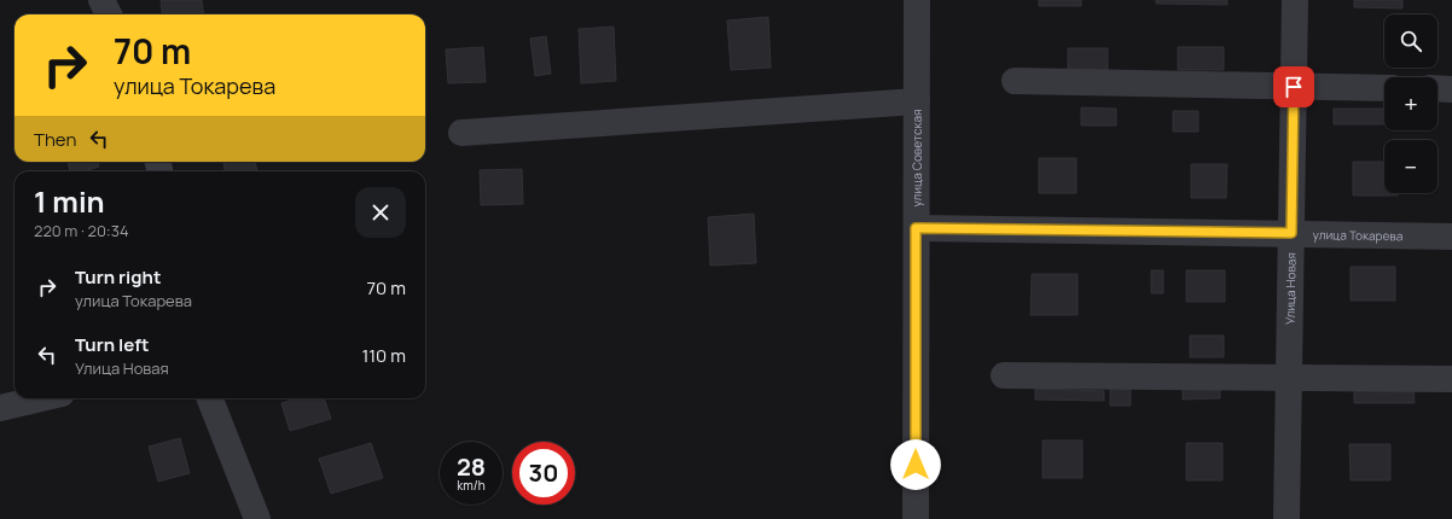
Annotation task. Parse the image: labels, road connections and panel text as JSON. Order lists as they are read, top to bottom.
{
  "streets": {
    "street": ["улица Советская", "улица Токарева", "Улица Новая"]
  },
  "crossings": [
    ["улица Советская", "улица Токарева"],
    ["улица Токарева", "Улица Новая"]
  ],
  "page": {
    "map_buttons": ["+", "−"],
    "turn": ["70 m", "улица Токарева"],
    "then": "Then",
    "heading": ["1 min", "220 m · 20:34"],
    "list": [
      {
        "name": "Turn right",
        "note": "улица Токарева",
        "value": "70 m"
      },
      {
        "name": "Turn left",
        "note": "Улица Новая",
        "value": "110 m"
      }
    ],
    "speed": "28 km/h",
    "limit": "30"
  }
}
